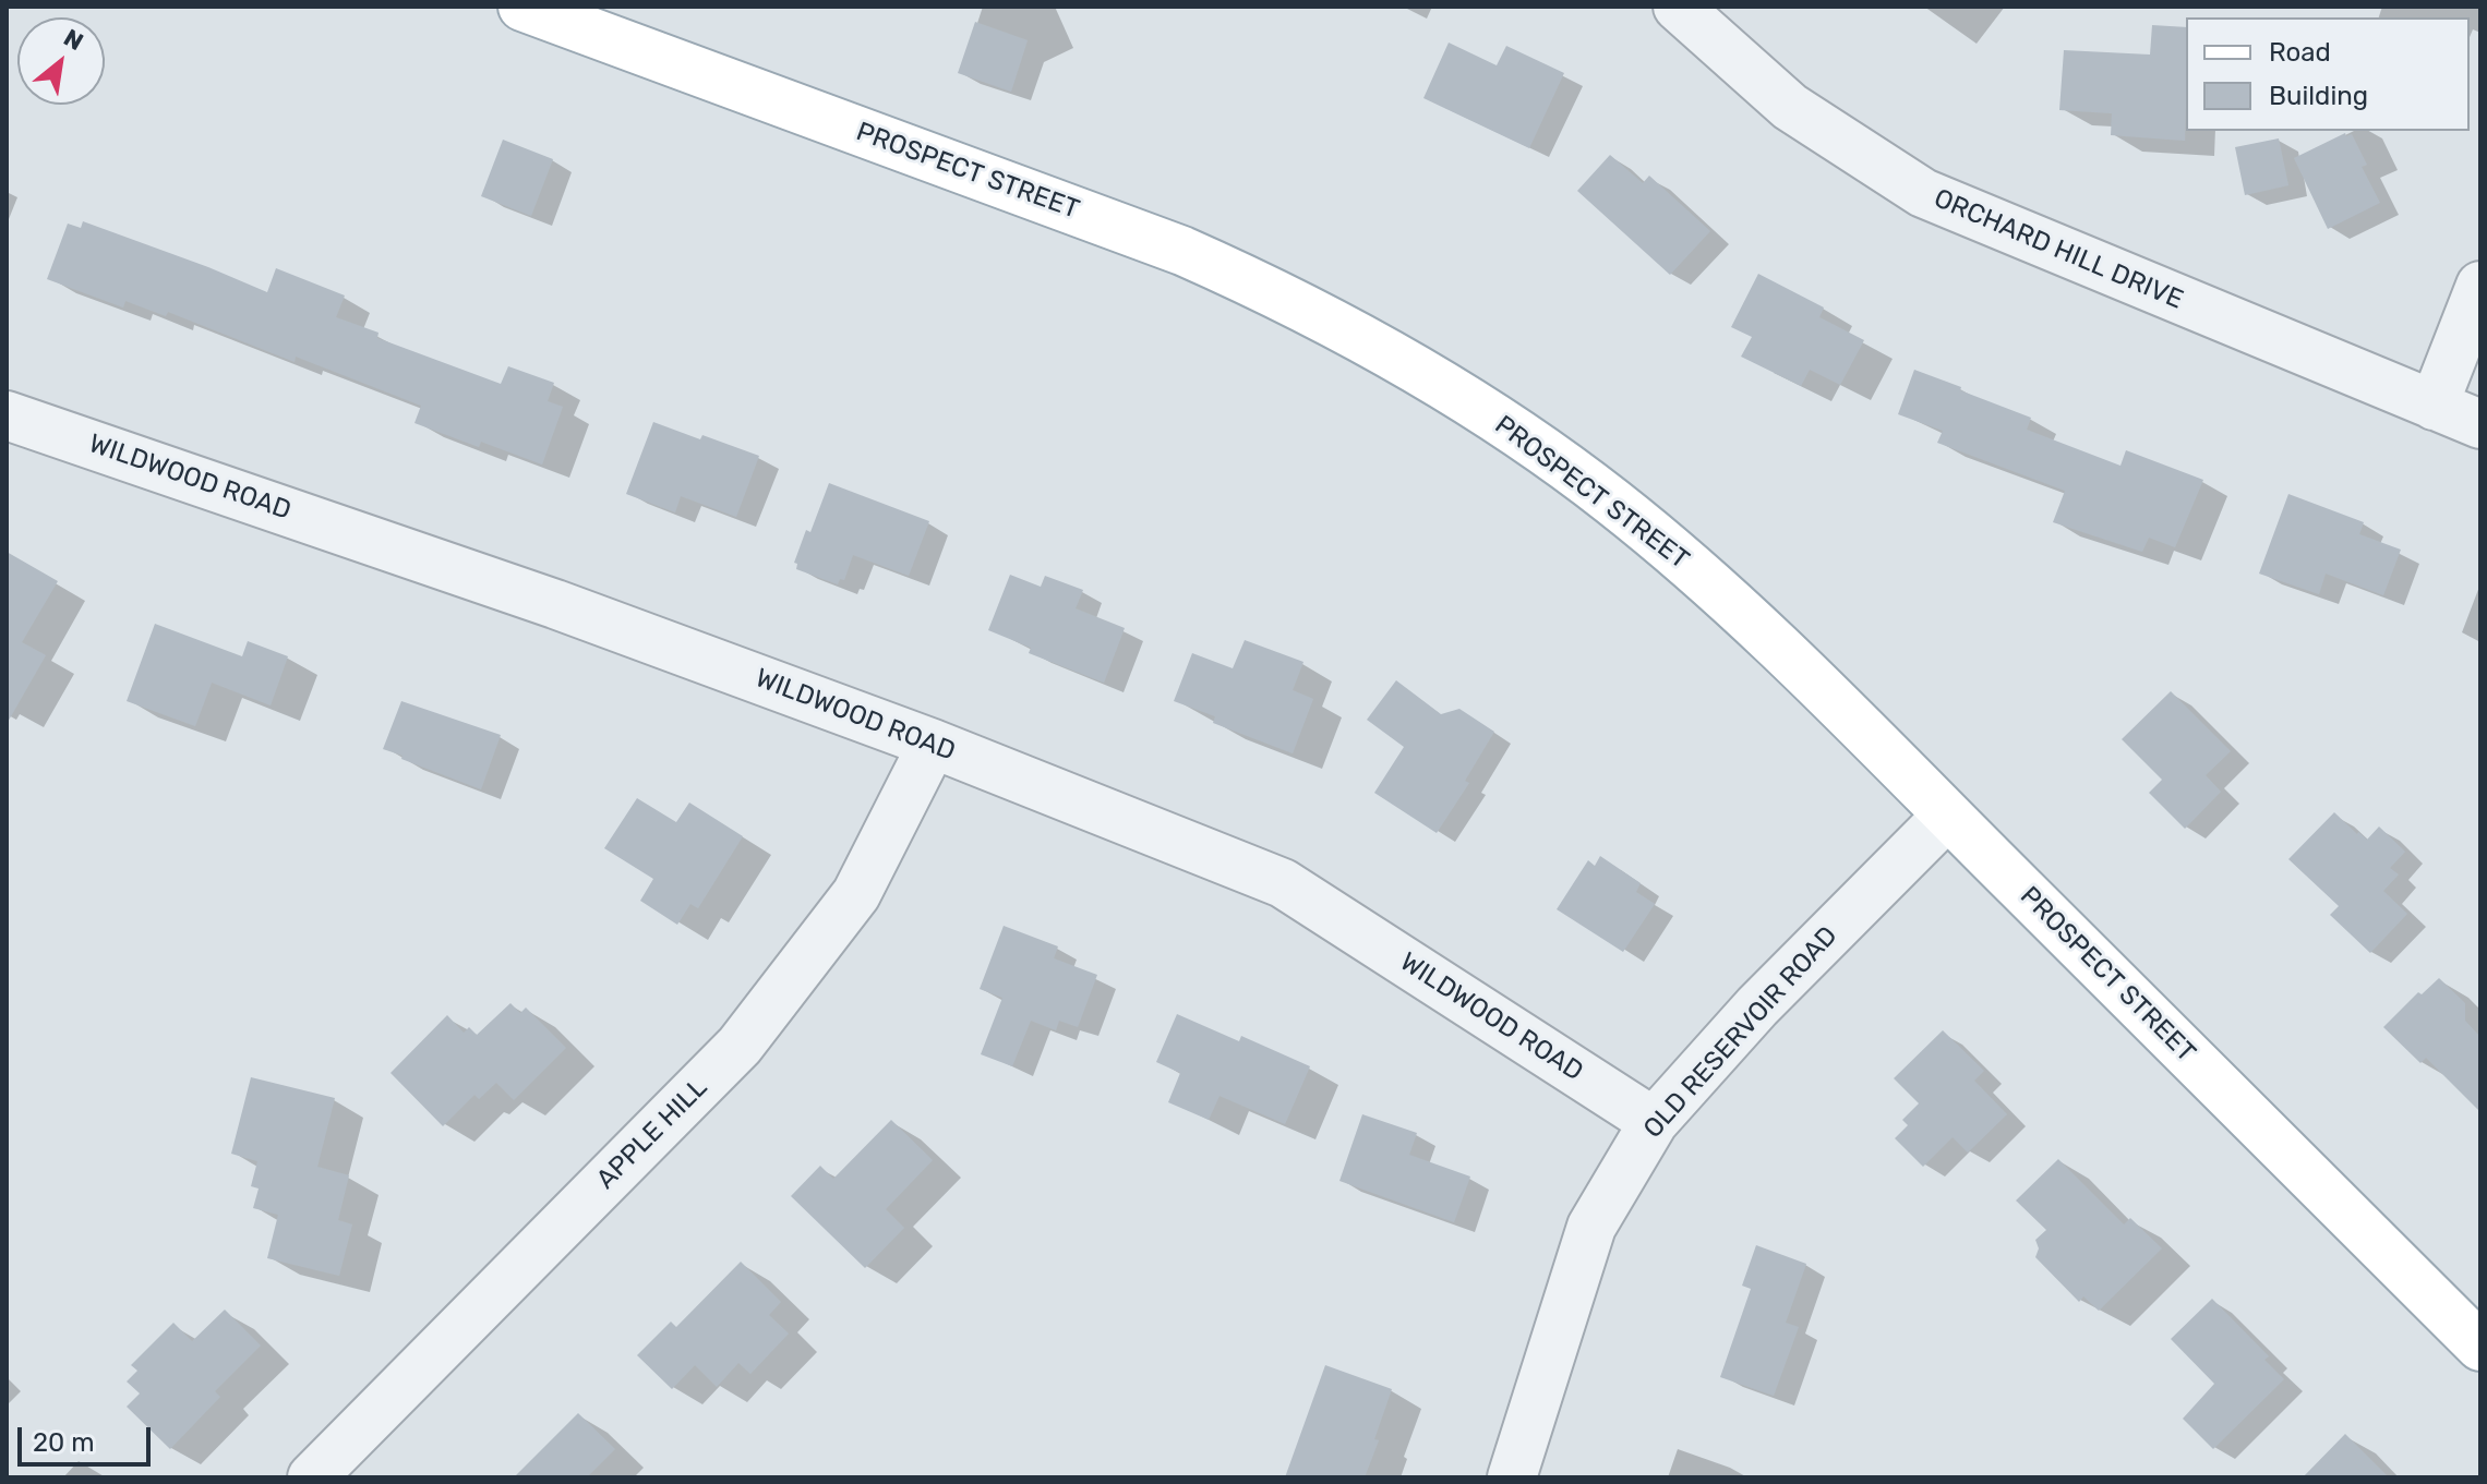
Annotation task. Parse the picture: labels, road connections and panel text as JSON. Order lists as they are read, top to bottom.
{
  "streets": {
    "main road": ["PROSPECT STREET"],
    "street": [
      "ORCHARD HILL DRIVE",
      "WILDWOOD ROAD",
      "OLD RESERVOIR ROAD",
      "APPLE HILL"
    ]
  },
  "crossings": [
    ["PROSPECT STREET", "OLD RESERVOIR ROAD"],
    ["WILDWOOD ROAD", "OLD RESERVOIR ROAD"],
    ["WILDWOOD ROAD", "APPLE HILL"]
  ],
  "legend": ["Road", "Building"],
  "scale_bar": "20 m",
  "north": "top right"
}
